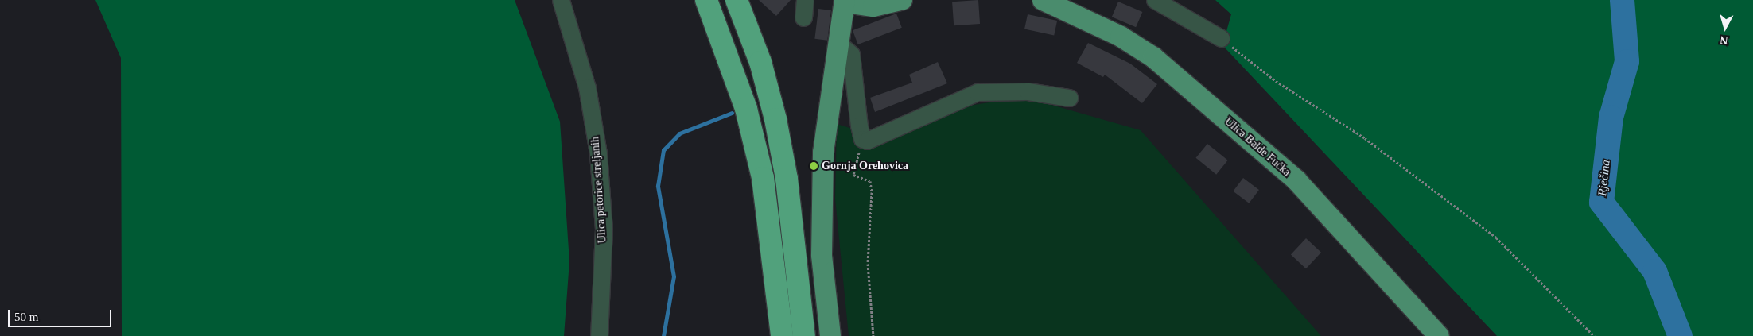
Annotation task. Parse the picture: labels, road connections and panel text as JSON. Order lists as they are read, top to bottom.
{
  "streets": {
    "main road": ["Ulica Balde Fućka"],
    "street": ["Ulica petorice streljanih"]
  },
  "water": ["Rječina"],
  "places": ["Gornja Orehovica"],
  "scale_bar": "50 m",
  "north": "bottom"
}
